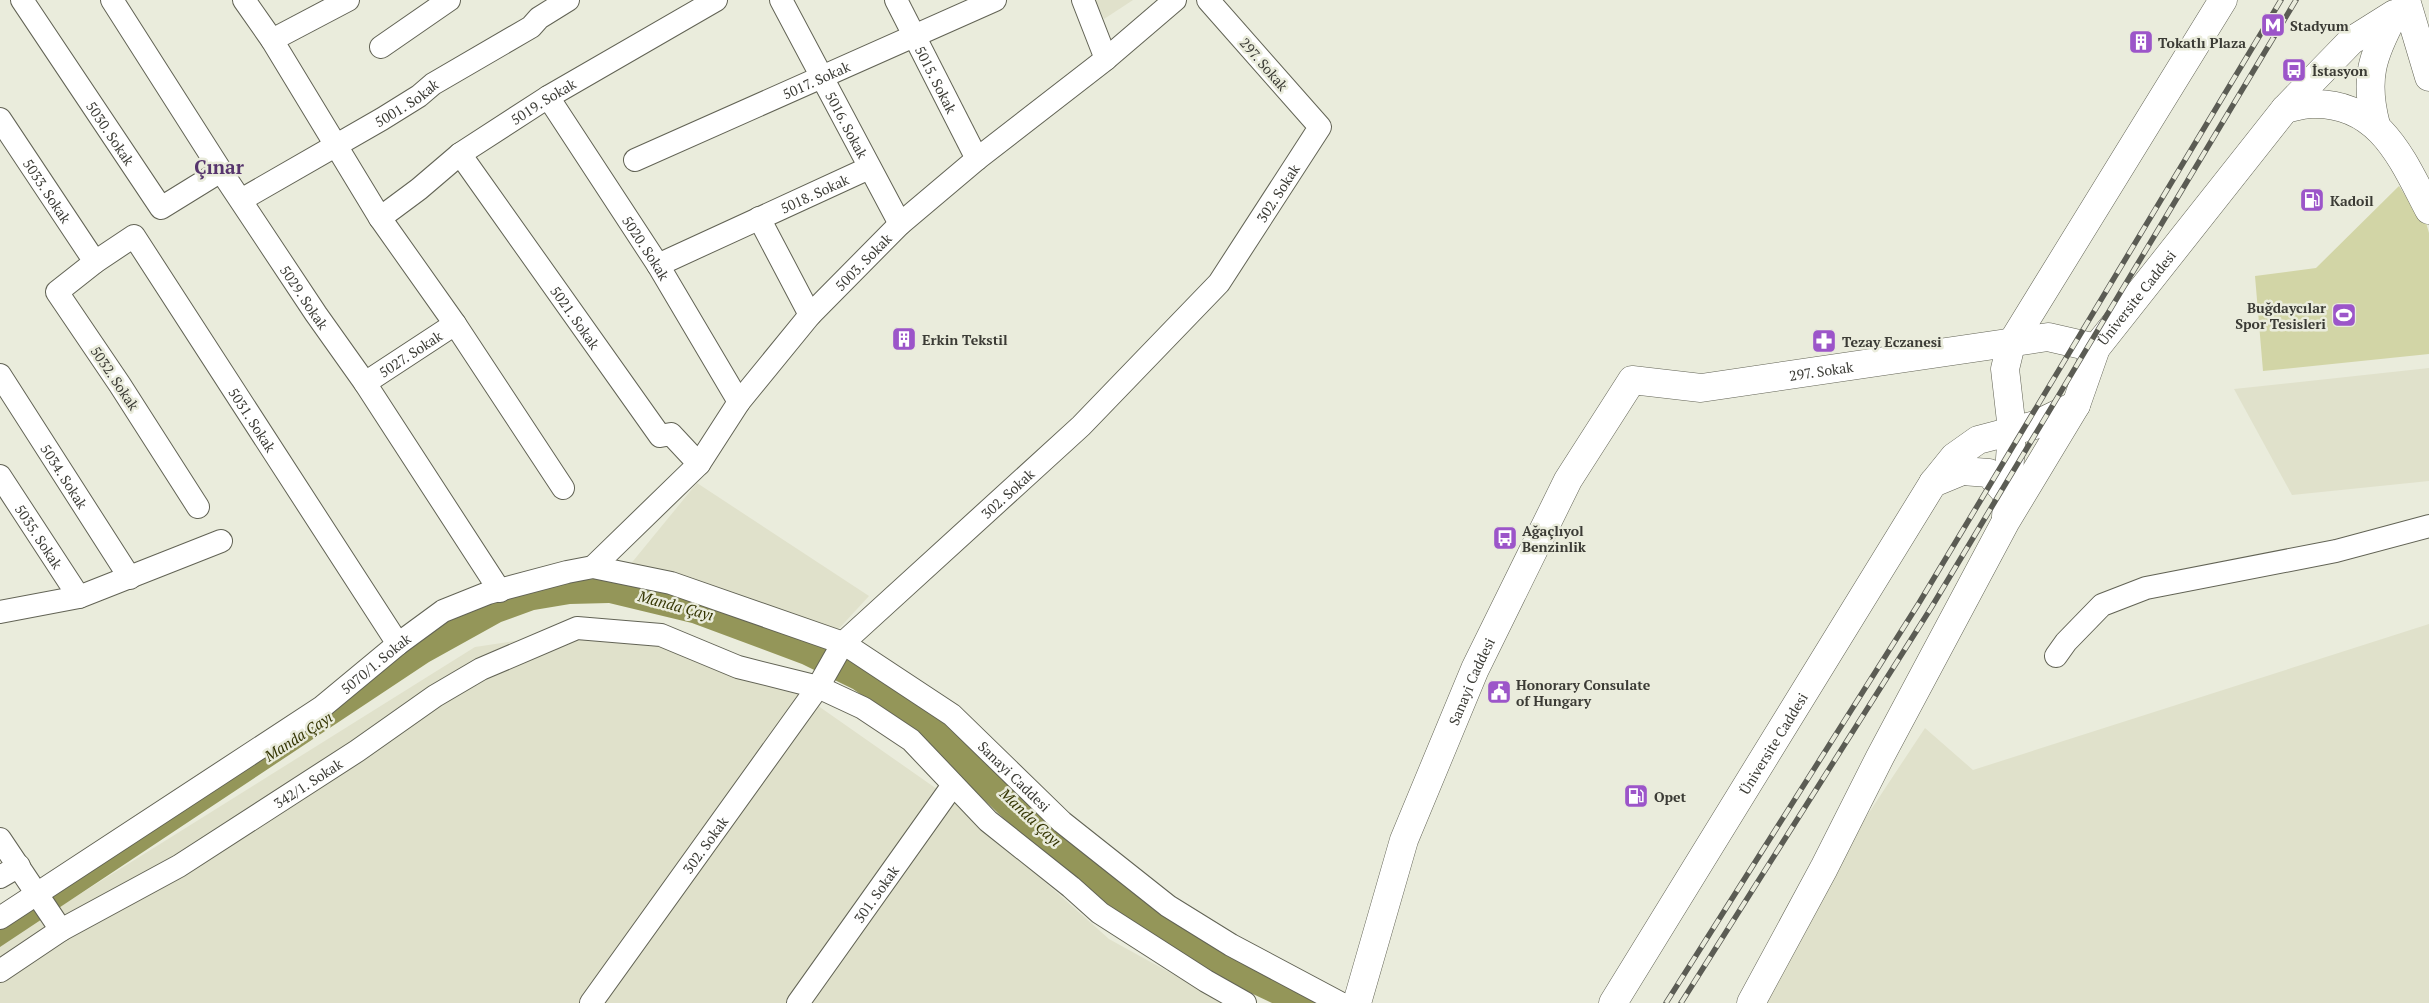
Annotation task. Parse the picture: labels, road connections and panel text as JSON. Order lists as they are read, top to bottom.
{
  "streets": {
    "main road": ["297. Sokak", "Üniversite Caddesi", "Sanayi Caddesi"],
    "street": [
      "5017. Sokak",
      "5015. Sokak",
      "5001. Sokak",
      "5019. Sokak",
      "5016. Sokak",
      "5030. Sokak",
      "5033. Sokak",
      "5018. Sokak",
      "302. Sokak",
      "5020. Sokak",
      "5003. Sokak",
      "5029. Sokak",
      "5021. Sokak",
      "5027. Sokak",
      "5032. Sokak",
      "5031. Sokak",
      "5034. Sokak",
      "5035. Sokak",
      "5070/1. Sokak",
      "342/1. Sokak",
      "301. Sokak"
    ]
  },
  "crossings": [
    ["297. Sokak", "302. Sokak"],
    ["297. Sokak", "Üniversite Caddesi"],
    ["297. Sokak", "Sanayi Caddesi"],
    ["5017. Sokak", "5015. Sokak"],
    ["5017. Sokak", "5016. Sokak"],
    ["5015. Sokak", "5003. Sokak"],
    ["5001. Sokak", "5029. Sokak"],
    ["5019. Sokak", "5020. Sokak"],
    ["5019. Sokak", "5021. Sokak"],
    ["5016. Sokak", "5018. Sokak"],
    ["5016. Sokak", "5003. Sokak"],
    ["5030. Sokak", "5029. Sokak"],
    ["5033. Sokak", "5032. Sokak"],
    ["5033. Sokak", "5031. Sokak"],
    ["5018. Sokak", "5020. Sokak"],
    ["302. Sokak", "Sanayi Caddesi"],
    ["302. Sokak", "342/1. Sokak"],
    ["5020. Sokak", "5003. Sokak"],
    ["5003. Sokak", "5021. Sokak"],
    ["5003. Sokak", "5070/1. Sokak"],
    ["5029. Sokak", "5027. Sokak"],
    ["5029. Sokak", "5070/1. Sokak"],
    ["5032. Sokak", "5031. Sokak"],
    ["5031. Sokak", "5070/1. Sokak"],
    ["342/1. Sokak", "301. Sokak"]
  ],
  "districts": ["Çınar"],
  "water": ["Manda Çayı"],
  "places": {
    "metro station": ["Stadyum"],
    "building": ["Tokatlı Plaza", "Erkin Tekstil"],
    "bus stop": ["İstasyon", "Ağaçlıyol Benzinlik"],
    "fuel station": ["Kadoil", "Opet"],
    "sports": ["Buğdaycılar Spor Tesisleri"],
    "pharmacy": ["Tezay Eczanesi"],
    "public building": ["Honorary Consulate of Hungary"]
  }
}
